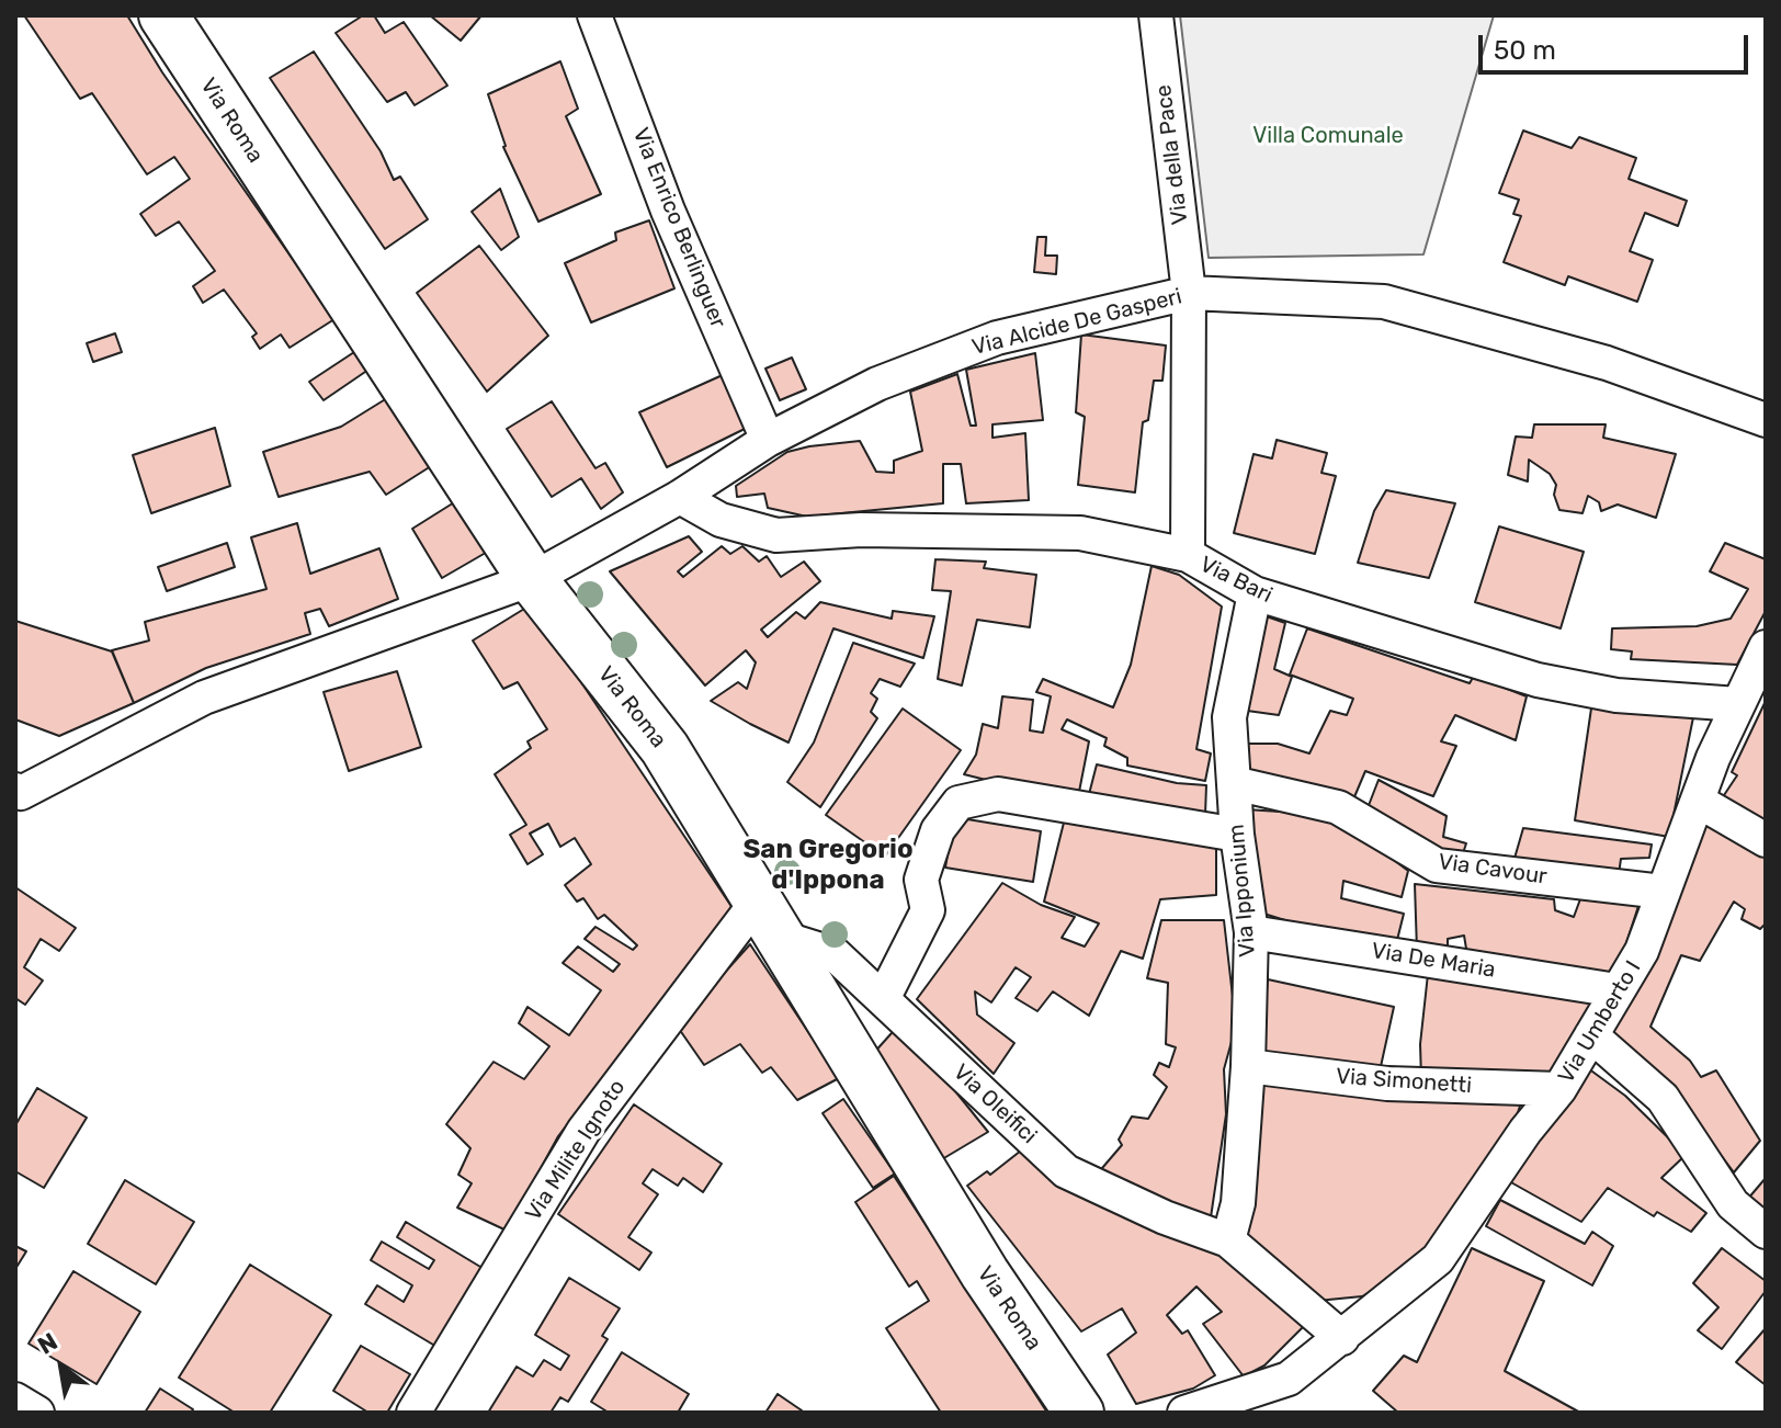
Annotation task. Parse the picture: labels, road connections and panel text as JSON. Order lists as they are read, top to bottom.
{
  "streets": {
    "main road": ["Via Roma"],
    "street": [
      "Via della Pace",
      "Via Enrico Berlinguer",
      "Via Alcide De Gasperi",
      "Via Bari",
      "Via Cavour",
      "Via Ipponium",
      "Via De Maria",
      "Via Umberto I",
      "Via Simonetti",
      "Via Oleifici",
      "Via Milite Ignoto"
    ]
  },
  "crossings": [
    ["Via Roma", "Via Alcide De Gasperi"],
    ["Via Roma", "Via Oleifici"],
    ["Via Roma", "Via Milite Ignoto"],
    ["Via della Pace", "Via Alcide De Gasperi"],
    ["Via della Pace", "Via Bari"],
    ["Via Enrico Berlinguer", "Via Alcide De Gasperi"],
    ["Via Alcide De Gasperi", "Via Bari"],
    ["Via Bari", "Via Ipponium"],
    ["Via Bari", "Via Umberto I"],
    ["Via Cavour", "Via Ipponium"],
    ["Via Cavour", "Via Umberto I"],
    ["Via Ipponium", "Via De Maria"],
    ["Via Ipponium", "Via Simonetti"],
    ["Via Ipponium", "Via Oleifici"],
    ["Via De Maria", "Via Umberto I"],
    ["Via Umberto I", "Via Simonetti"],
    ["Via Oleifici", "Via Milite Ignoto"]
  ],
  "districts": ["San Gregorio d'Ippona"],
  "parks": ["Villa Comunale"],
  "scale_bar": "50 m",
  "north": "top left"
}
